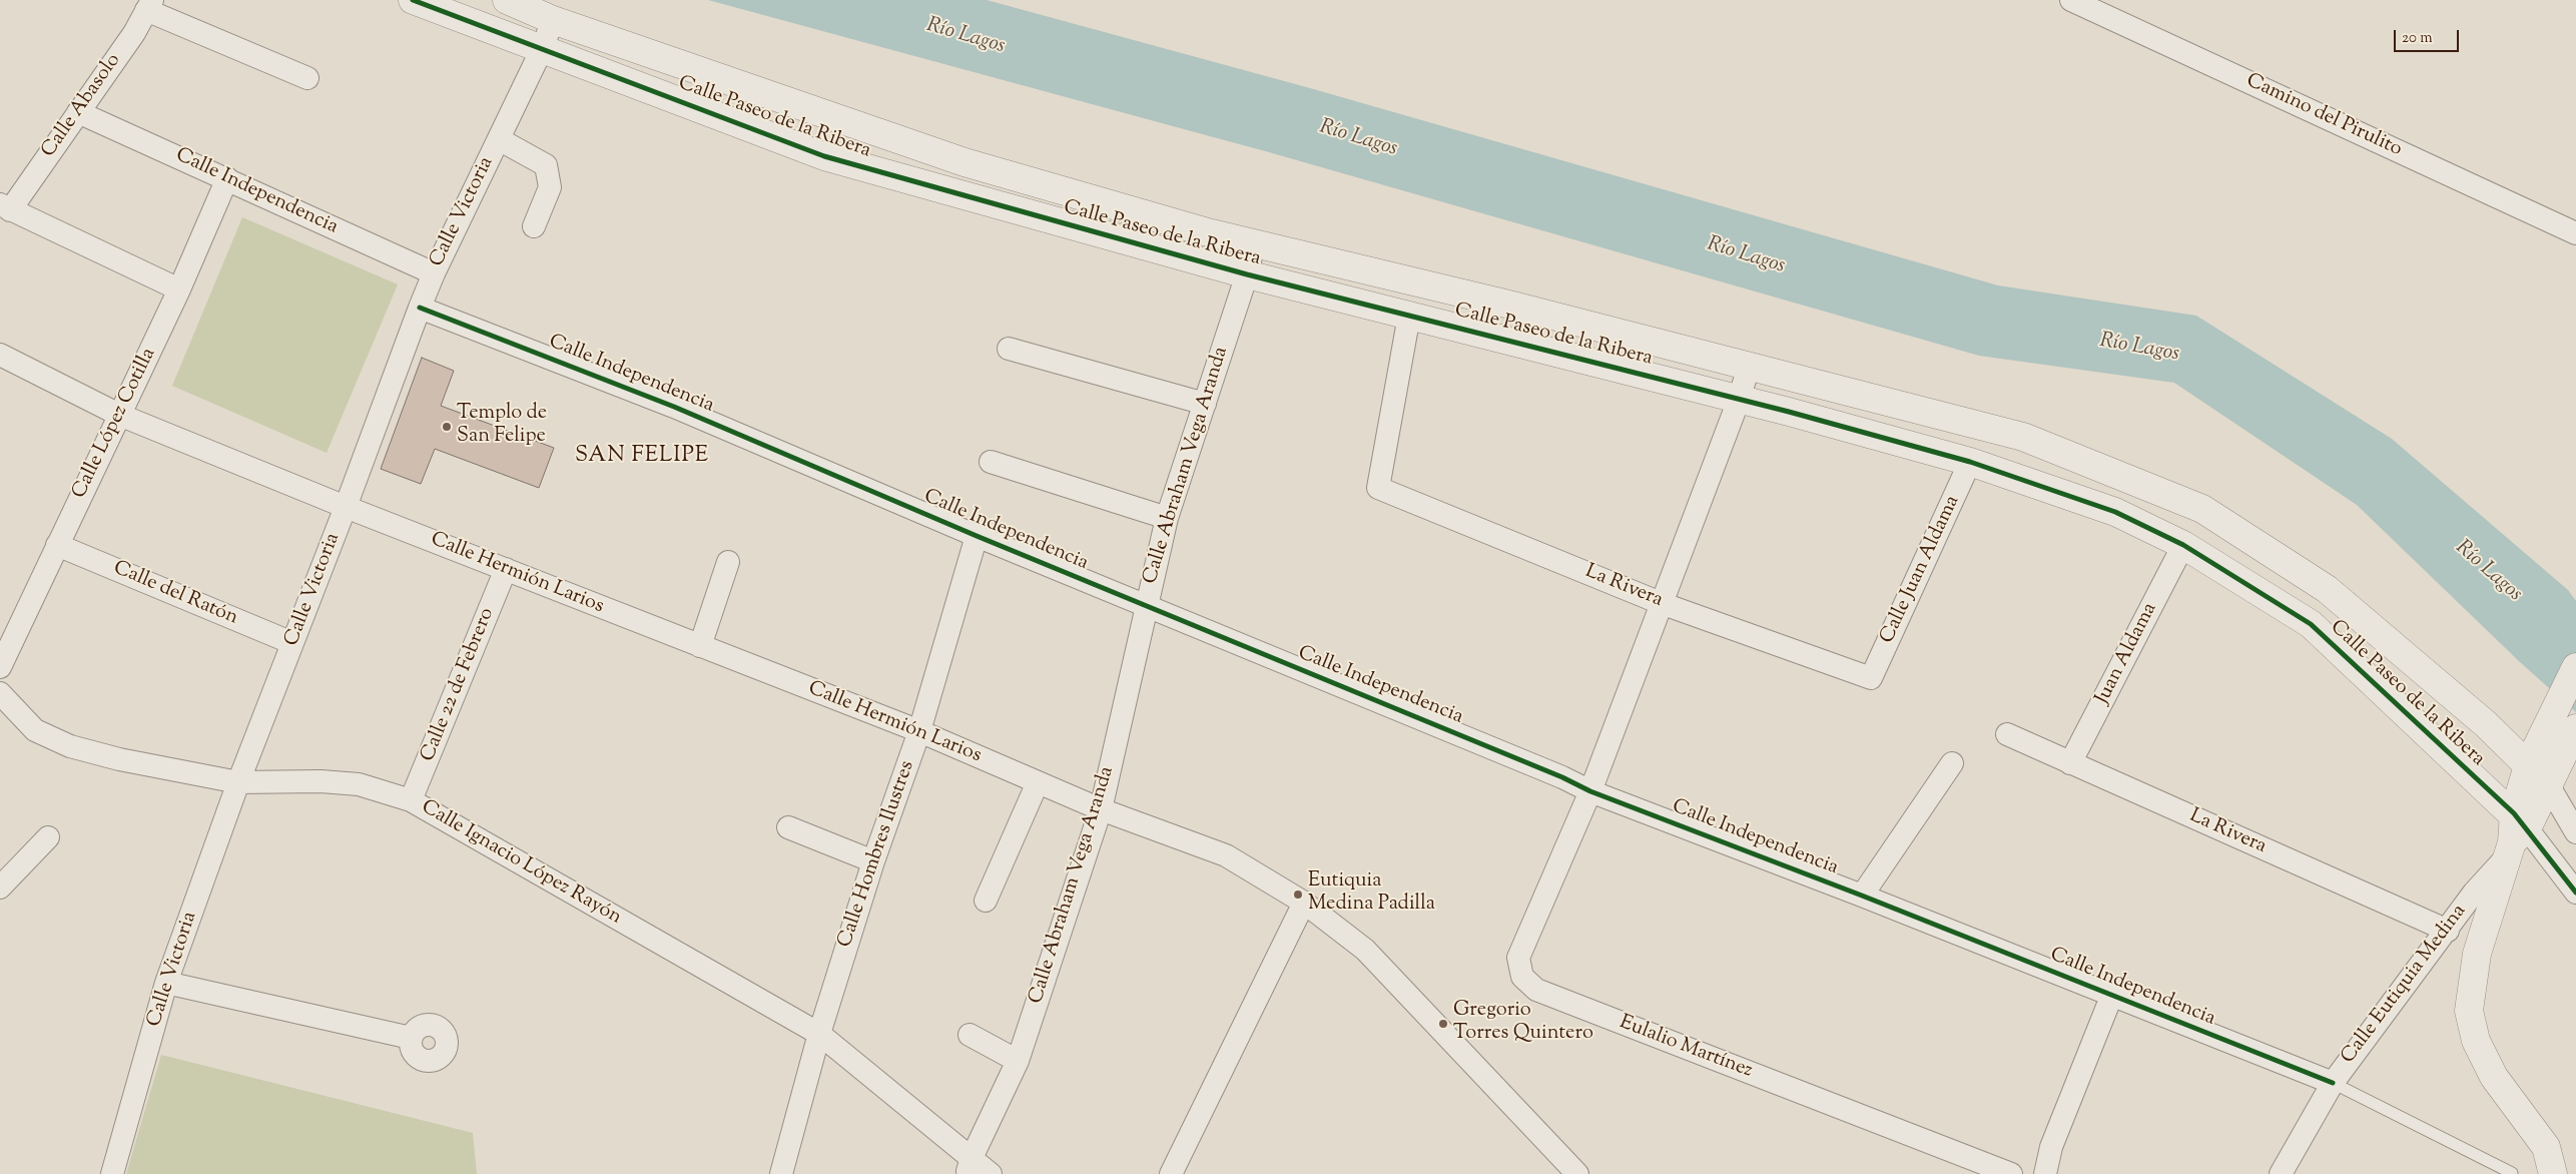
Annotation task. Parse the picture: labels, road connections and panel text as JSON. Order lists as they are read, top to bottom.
{
  "streets": {
    "street": [
      "Calle Abasolo",
      "Camino del Pirulito",
      "Calle Paseo de la Ribera",
      "Calle Independencia",
      "Calle Victoria",
      "Calle López Cotilla",
      "Calle Abraham Vega Aranda",
      "Calle Juan Aldama",
      "Calle Hermión Larios",
      "La Rivera",
      "Calle del Ratón",
      "Juan Aldama",
      "Calle 22 de Febrero",
      "Calle Hombres Ilustres",
      "Calle Ignacio López Rayón",
      "Calle Eutiquia Medina",
      "Eulalio Martínez"
    ]
  },
  "crossings": [
    ["Calle Abasolo", "Calle Independencia"],
    ["Calle Paseo de la Ribera", "Calle Victoria"],
    ["Calle Paseo de la Ribera", "Calle Abraham Vega Aranda"],
    ["Calle Paseo de la Ribera", "Calle Juan Aldama"],
    ["Calle Paseo de la Ribera", "La Rivera"],
    ["Calle Paseo de la Ribera", "Juan Aldama"],
    ["Calle Paseo de la Ribera", "Calle Eutiquia Medina"],
    ["Calle Paseo de la Ribera", "Eulalio Martínez"],
    ["Calle Independencia", "Calle Victoria"],
    ["Calle Independencia", "Calle López Cotilla"],
    ["Calle Independencia", "Calle Abraham Vega Aranda"],
    ["Calle Independencia", "Calle Hombres Ilustres"],
    ["Calle Independencia", "Calle Eutiquia Medina"],
    ["Calle Independencia", "Eulalio Martínez"],
    ["Calle Victoria", "Calle Hermión Larios"],
    ["Calle Victoria", "Calle del Ratón"],
    ["Calle Victoria", "Calle Ignacio López Rayón"],
    ["Calle López Cotilla", "Calle Hermión Larios"],
    ["Calle López Cotilla", "Calle del Ratón"],
    ["Calle Abraham Vega Aranda", "Calle Hermión Larios"],
    ["Calle Abraham Vega Aranda", "Calle Ignacio López Rayón"],
    ["Calle Juan Aldama", "La Rivera"],
    ["Calle Hermión Larios", "Calle 22 de Febrero"],
    ["Calle Hermión Larios", "Calle Hombres Ilustres"],
    ["La Rivera", "Juan Aldama"],
    ["La Rivera", "Calle Eutiquia Medina"],
    ["La Rivera", "Eulalio Martínez"],
    ["Calle 22 de Febrero", "Calle Ignacio López Rayón"],
    ["Calle Hombres Ilustres", "Calle Ignacio López Rayón"]
  ],
  "districts": ["SAN FELIPE"],
  "water": ["Río Lagos"],
  "places": ["Templo de San Felipe", "Eutiquia Medina Padilla", "Gregorio Torres Quintero"],
  "scale_bar": "20 m"
}
